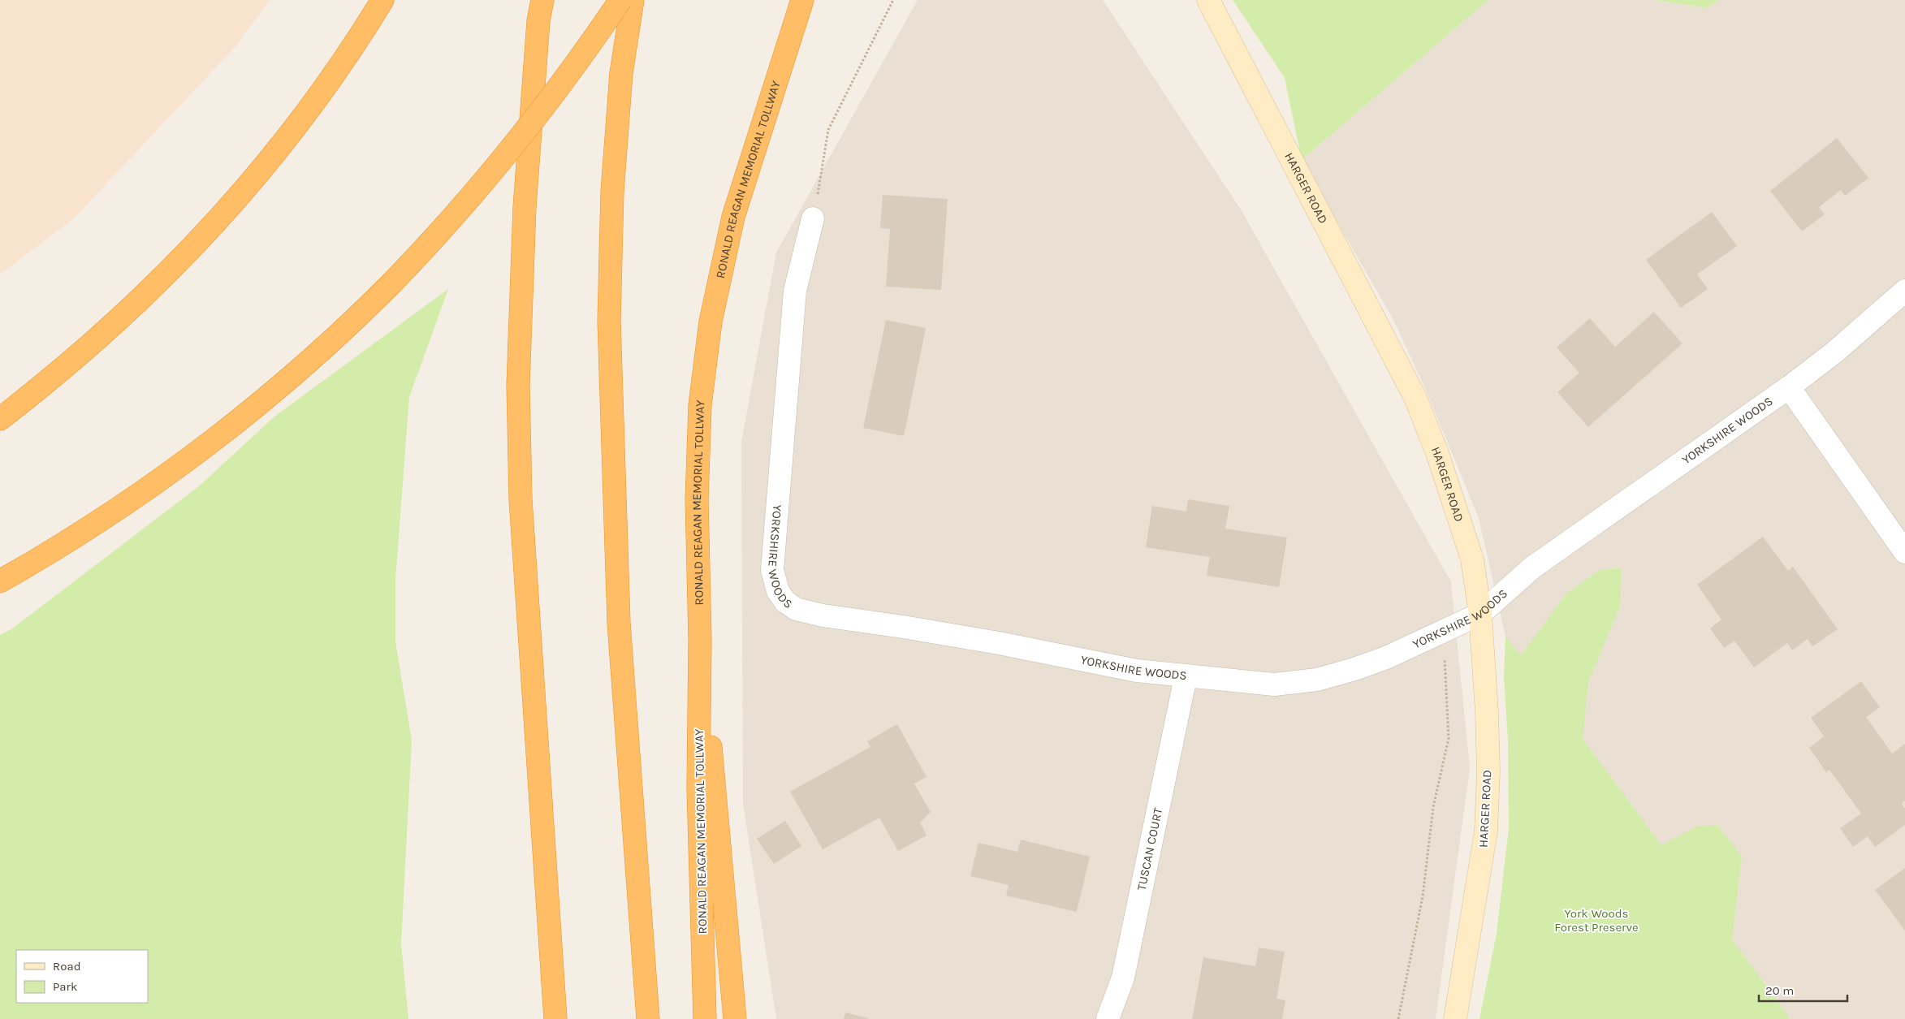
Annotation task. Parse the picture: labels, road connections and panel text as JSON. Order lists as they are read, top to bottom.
{
  "streets": {
    "highway": ["RONALD REAGAN MEMORIAL TOLLWAY"],
    "street": ["HARGER ROAD", "YORKSHIRE WOODS", "TUSCAN COURT"]
  },
  "crossings": [
    ["HARGER ROAD", "YORKSHIRE WOODS"],
    ["YORKSHIRE WOODS", "TUSCAN COURT"]
  ],
  "parks": ["York Woods Forest Preserve"],
  "legend": ["Road", "Park"],
  "scale_bar": "20 m"
}
